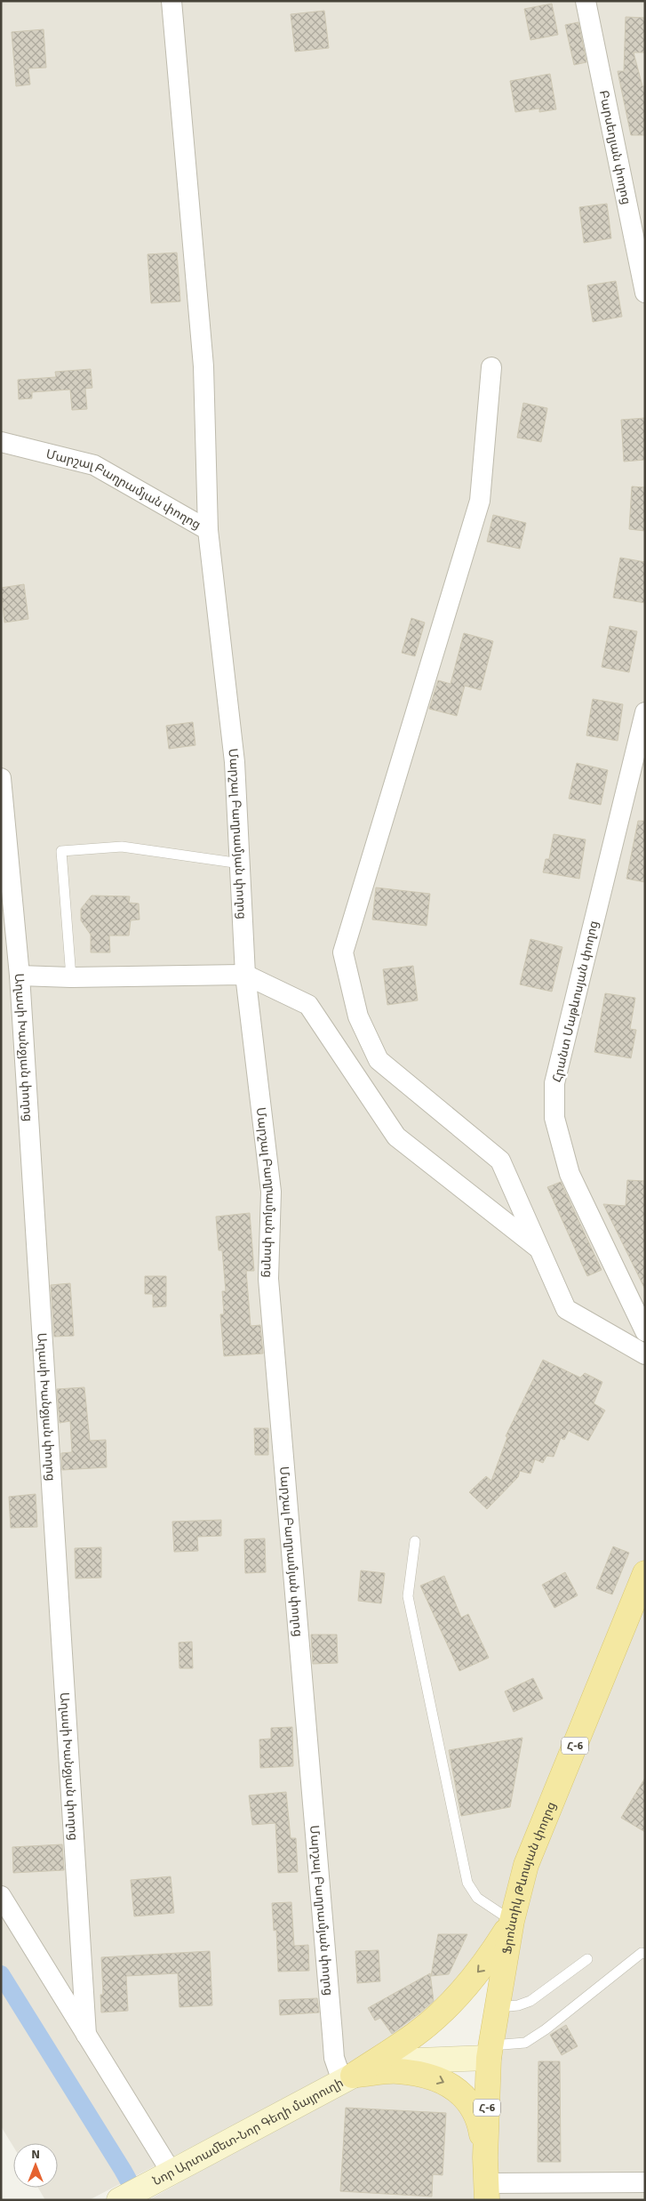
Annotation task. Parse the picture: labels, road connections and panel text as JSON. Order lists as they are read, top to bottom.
{
  "streets": {
    "main road": ["Հ-6", "Ֆրոնտիկ Թևոսյան փողոց", "Նոր Արտամետ-Նոր Գեղի մայրուղի"],
    "street": [
      "Բարսեղյան փողոց",
      "Մարշալ Բաղրամյան փողոց",
      "Հրանտ Մաթևոսյան փողոց",
      "Աղասի Խանջյան փողոց"
    ]
  },
  "crossings": [
    ["Մարշալ Բաղրամյան փողոց", "Նոր Արտամետ-Նոր Գեղի մայրուղի"],
    ["Ֆրոնտիկ Թևոսյան փողոց", "Նոր Արտամետ-Նոր Գեղի մայրուղի"]
  ],
  "north": "top"
}
